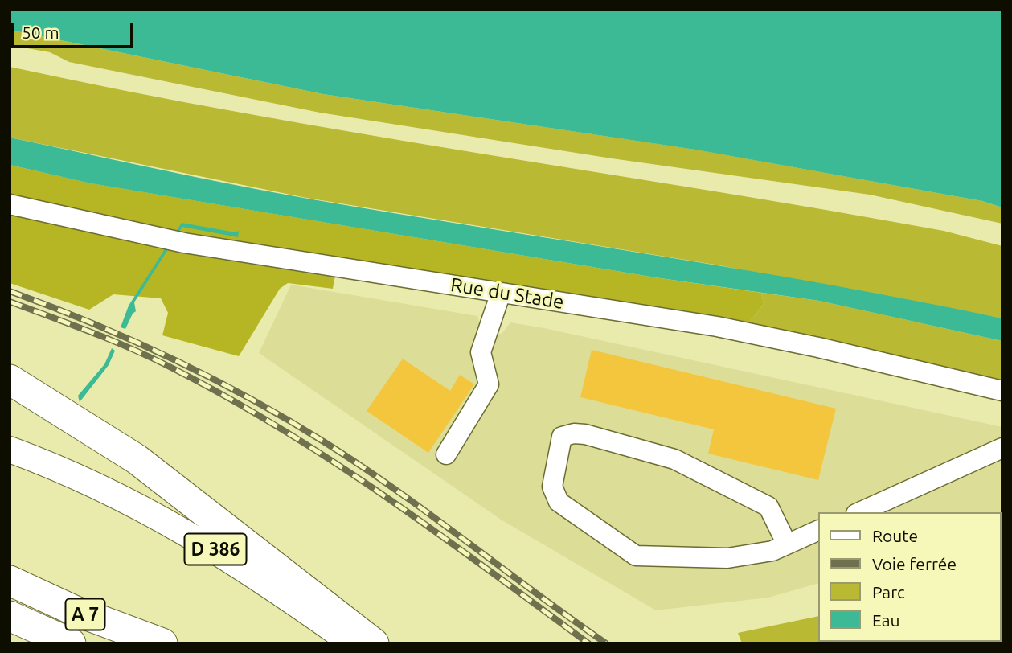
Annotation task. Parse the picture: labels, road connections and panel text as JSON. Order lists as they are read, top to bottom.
{
  "streets": {
    "highway": ["A 7"],
    "main road": ["D 386"],
    "street": ["Rue du Stade"]
  },
  "legend": [
    "Route",
    "Voie ferrée",
    "Parc",
    "Eau"
  ],
  "scale_bar": "50 m"
}
